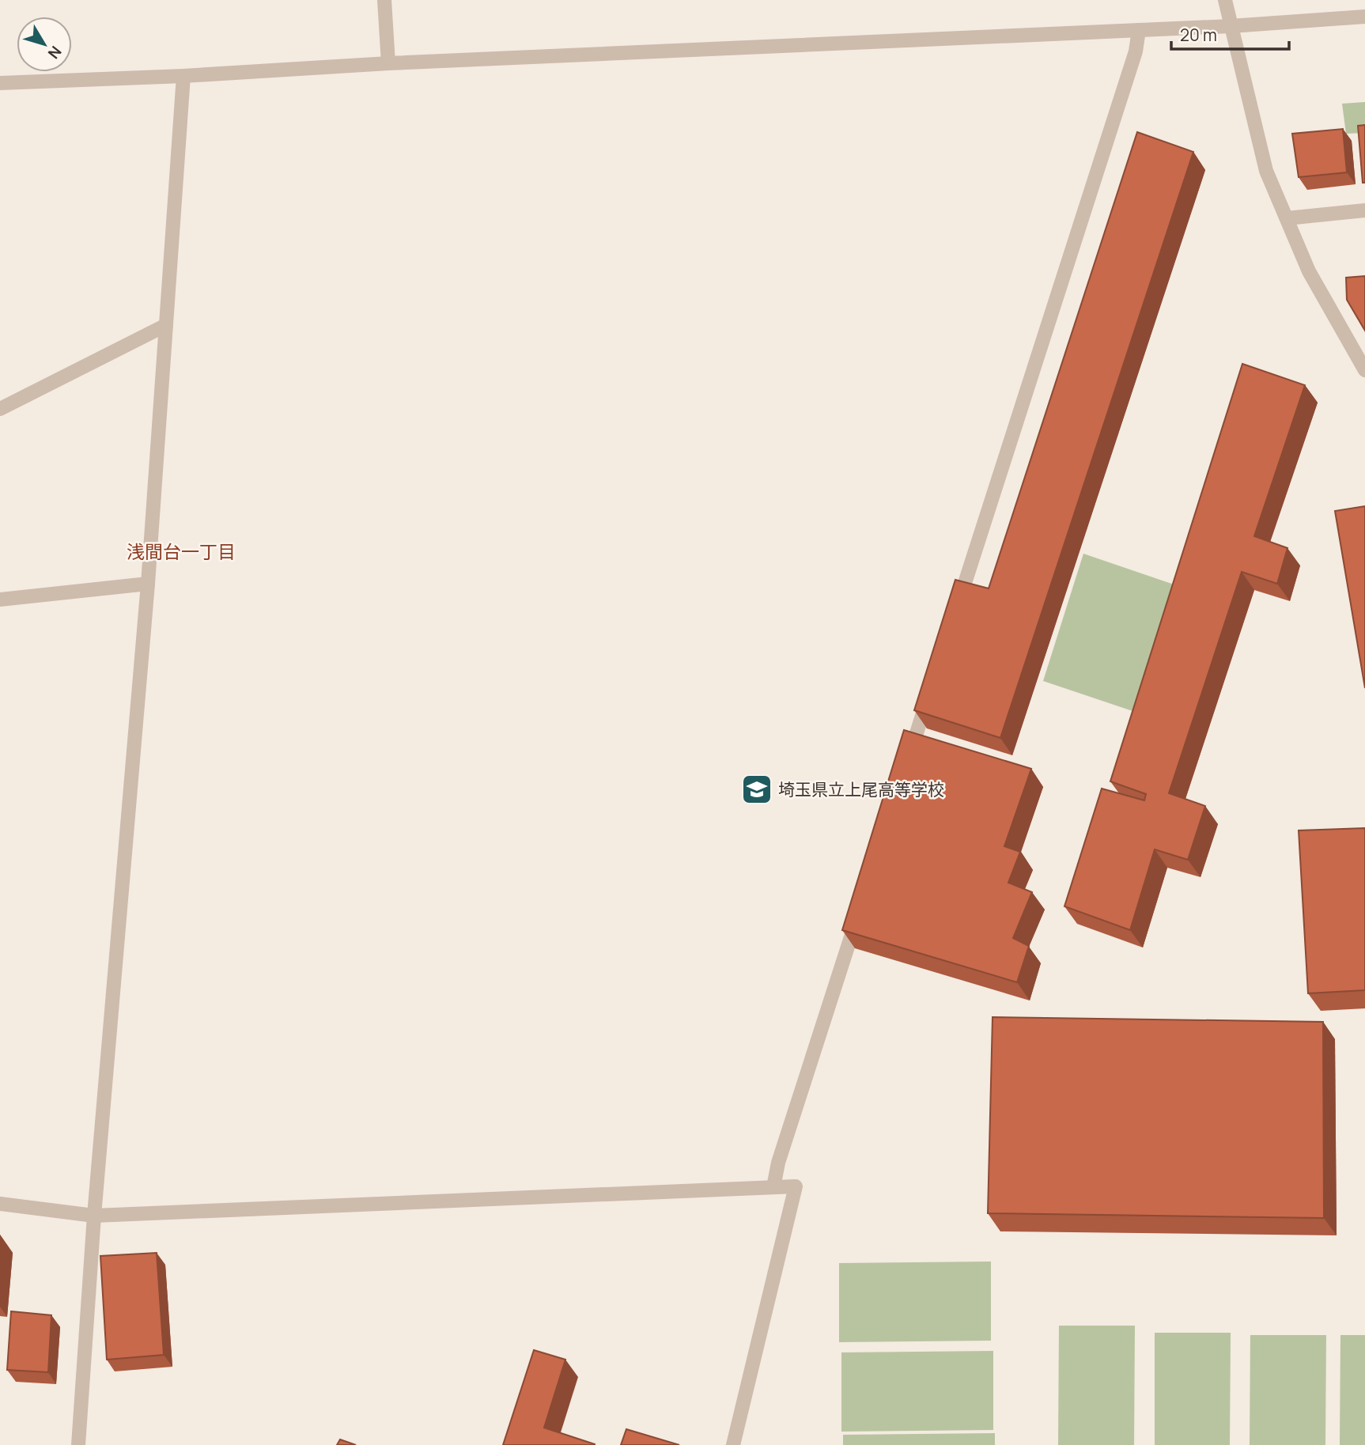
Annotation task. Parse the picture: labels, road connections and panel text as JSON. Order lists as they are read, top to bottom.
{
  "districts": ["浅間台一丁目"],
  "places": {
    "school or university": ["埼玉県立上尾高等学校"]
  },
  "scale_bar": "20 m",
  "north": "bottom right"
}
